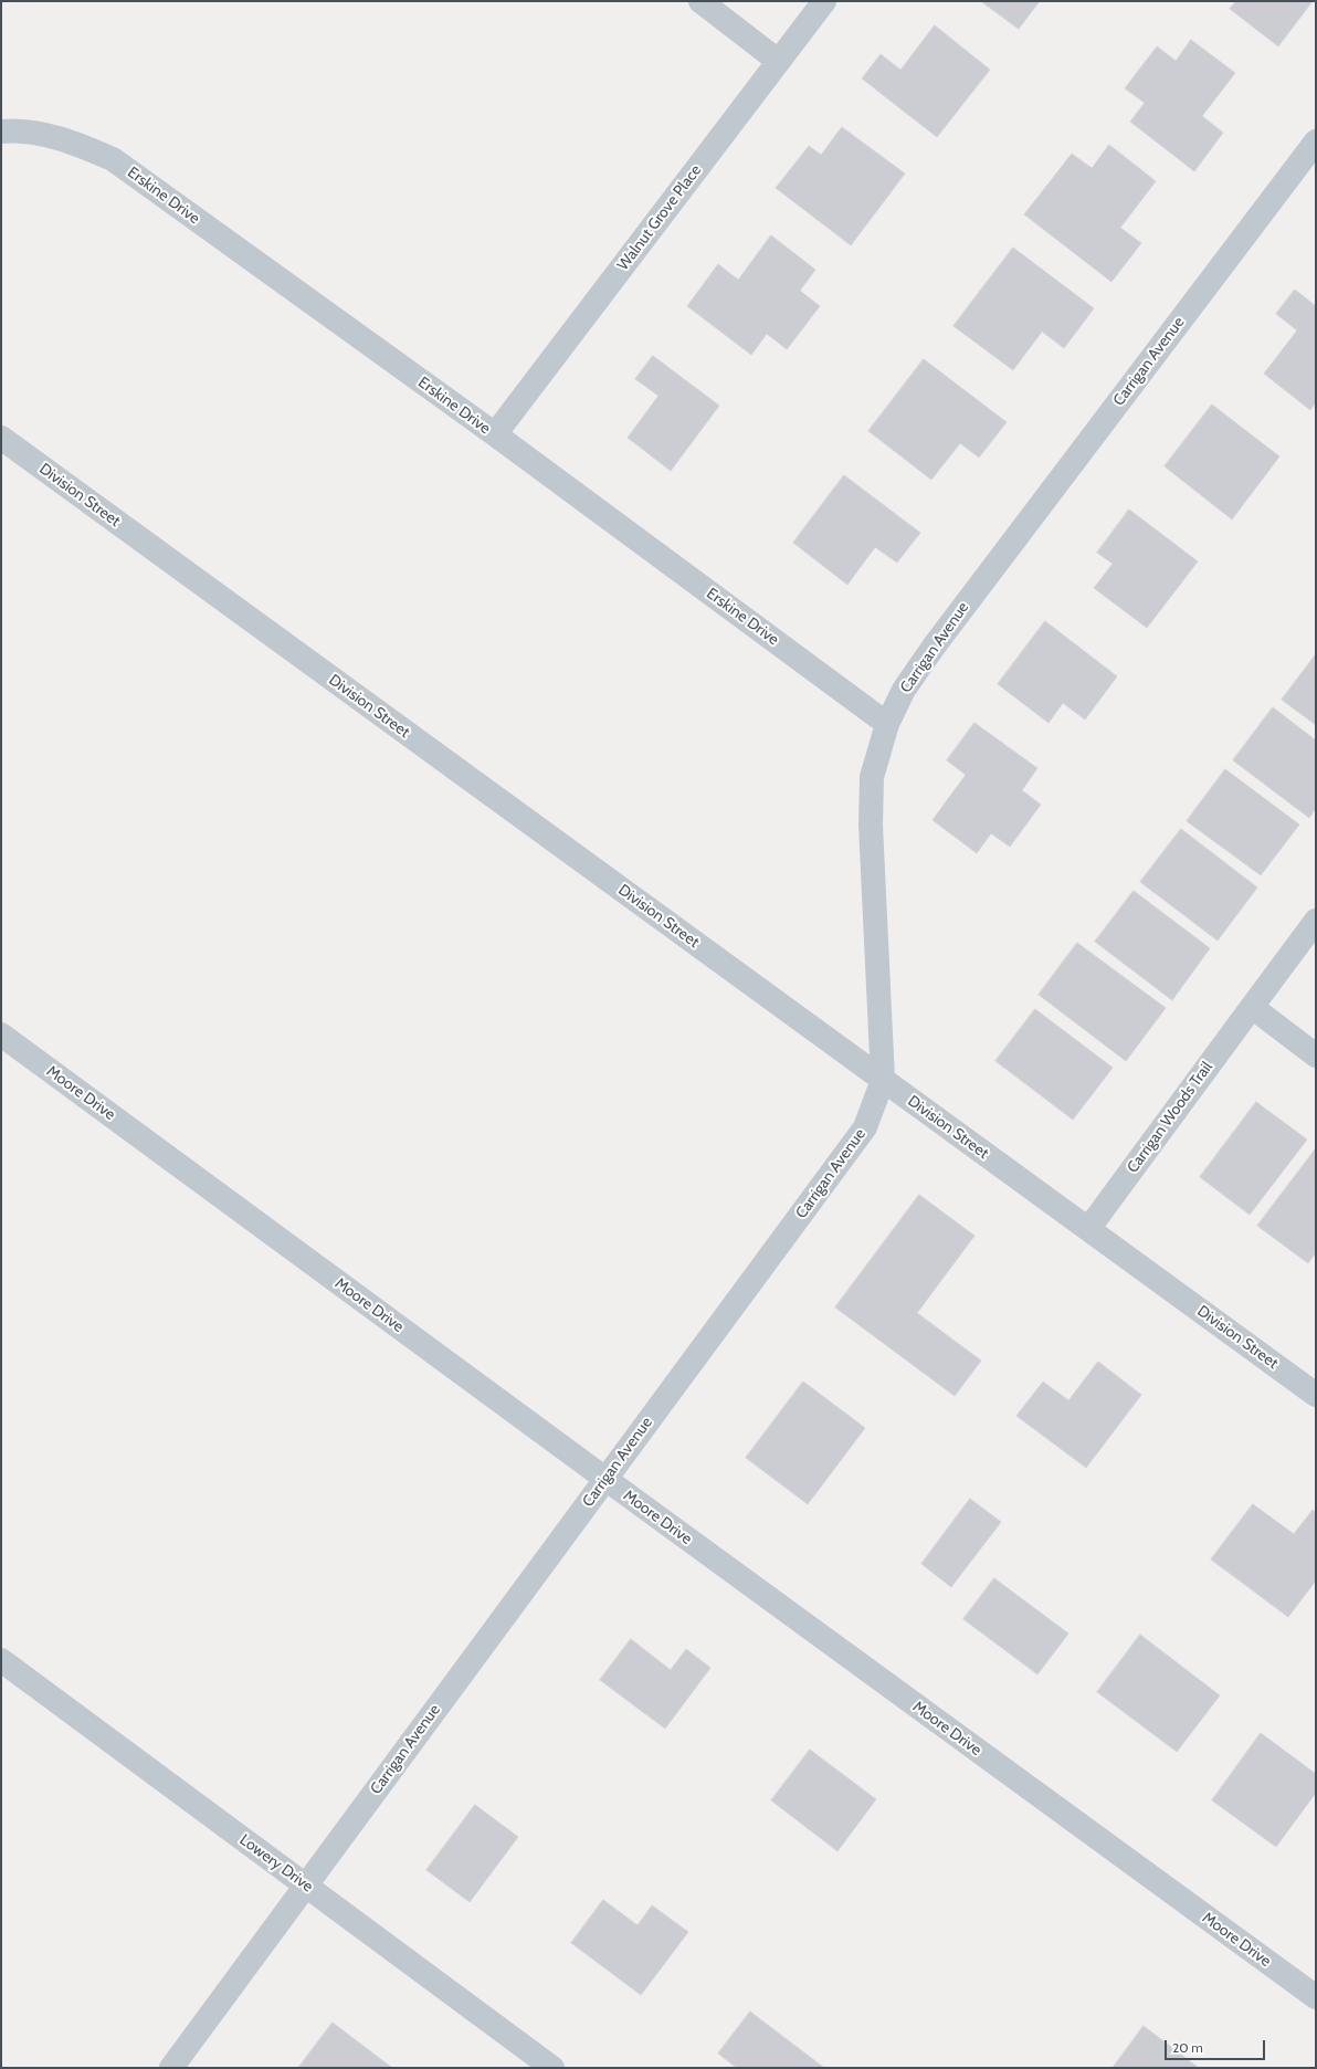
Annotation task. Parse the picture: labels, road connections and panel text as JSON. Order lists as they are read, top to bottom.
{
  "streets": {
    "street": [
      "Erskine Drive",
      "Walnut Grove Place",
      "Carrigan Avenue",
      "Division Street",
      "Moore Drive",
      "Carrigan Woods Trail",
      "Lowery Drive"
    ]
  },
  "crossings": [
    ["Erskine Drive", "Walnut Grove Place"],
    ["Erskine Drive", "Carrigan Avenue"],
    ["Carrigan Avenue", "Division Street"],
    ["Carrigan Avenue", "Moore Drive"],
    ["Carrigan Avenue", "Lowery Drive"],
    ["Division Street", "Carrigan Woods Trail"]
  ],
  "scale_bar": "20 m"
}
